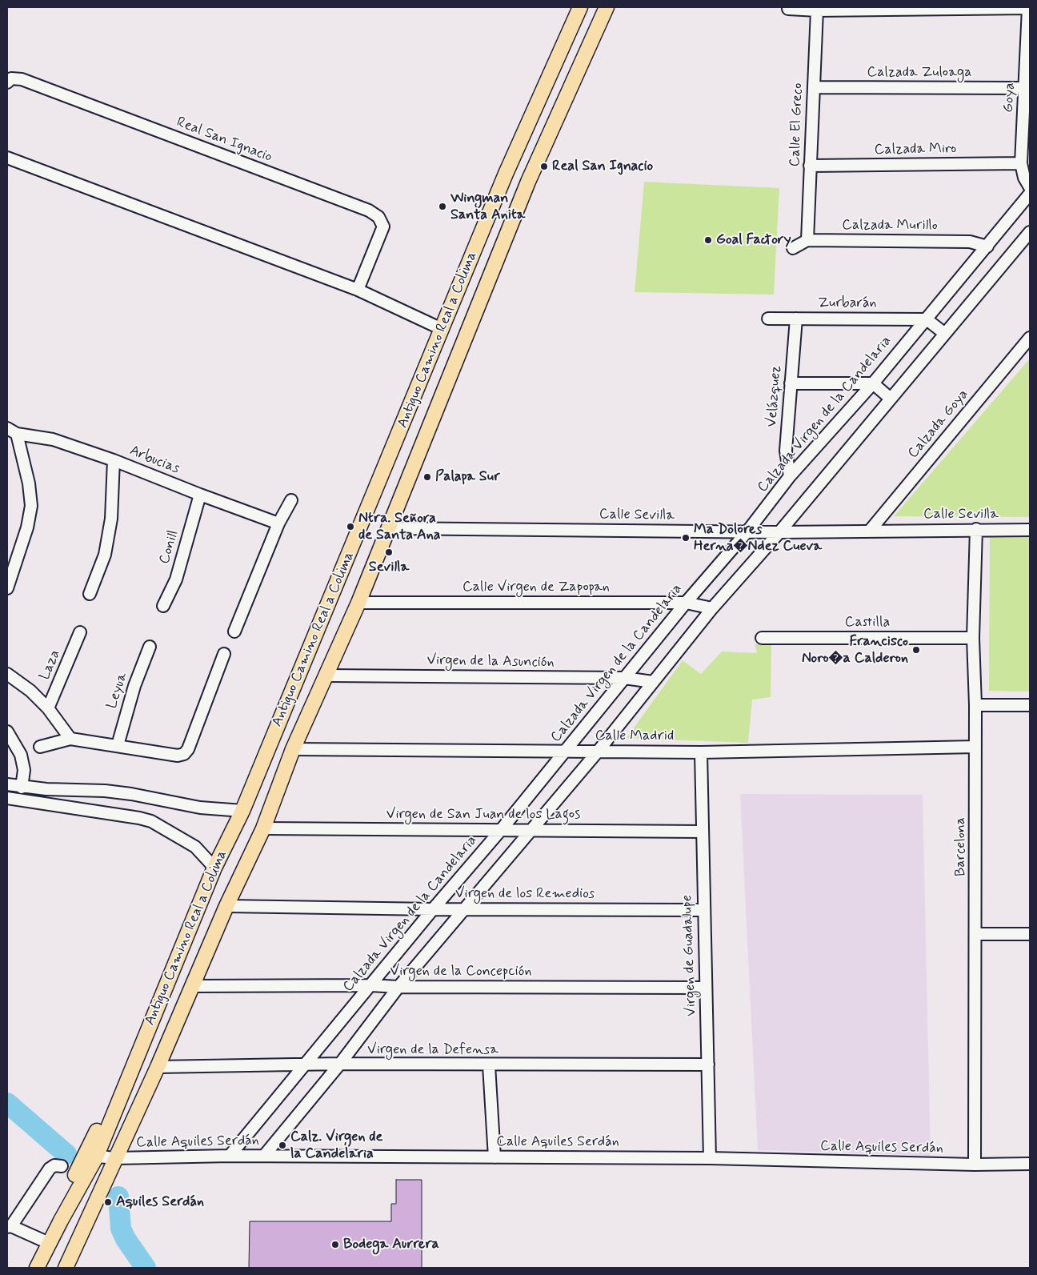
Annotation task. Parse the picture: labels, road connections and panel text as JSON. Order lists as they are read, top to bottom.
{
  "streets": {
    "main road": ["Antiguo Camino Real a Colima"],
    "street": [
      "Calzada Zuloaga",
      "Goya",
      "Calle El Greco",
      "Real San Ignacio",
      "Calzada Miro",
      "Calzada Murillo",
      "Zurbarán",
      "Velázquez",
      "Calzada Virgen de la Candelaria",
      "Calzada Goya",
      "Arbucias",
      "Calle Sevilla",
      "Conill",
      "Calle Virgen de Zapopan",
      "Castilla",
      "Virgen de la Asunción",
      "Laza",
      "Leyua",
      "Calle Madrid",
      "Virgen de San Juan de los Lagos",
      "Barcelona",
      "Virgen de los Remedios",
      "Virgen de Guadalupe",
      "Virgen de la Concepción",
      "Virgen de la Defensa",
      "Calle Aquiles Serdán"
    ]
  },
  "crossings": [
    ["Calzada Zuloaga", "Goya"],
    ["Calzada Zuloaga", "Calle El Greco"],
    ["Goya", "Calzada Miro"],
    ["Calle El Greco", "Calzada Miro"],
    ["Calle El Greco", "Calzada Murillo"],
    ["Calzada Murillo", "Calzada Virgen de la Candelaria"],
    ["Zurbarán", "Velázquez"],
    ["Zurbarán", "Calzada Virgen de la Candelaria"],
    ["Antiguo Camino Real a Colima", "Calle Sevilla"],
    ["Antiguo Camino Real a Colima", "Calle Virgen de Zapopan"],
    ["Antiguo Camino Real a Colima", "Virgen de la Asunción"],
    ["Antiguo Camino Real a Colima", "Calle Madrid"],
    ["Antiguo Camino Real a Colima", "Virgen de San Juan de los Lagos"],
    ["Antiguo Camino Real a Colima", "Virgen de los Remedios"],
    ["Antiguo Camino Real a Colima", "Virgen de la Concepción"],
    ["Antiguo Camino Real a Colima", "Virgen de la Defensa"],
    ["Antiguo Camino Real a Colima", "Calle Aquiles Serdán"],
    ["Velázquez", "Calzada Virgen de la Candelaria"],
    ["Calzada Virgen de la Candelaria", "Calle Sevilla"],
    ["Calzada Virgen de la Candelaria", "Calle Virgen de Zapopan"],
    ["Calzada Virgen de la Candelaria", "Virgen de la Asunción"],
    ["Calzada Virgen de la Candelaria", "Calle Madrid"],
    ["Calzada Virgen de la Candelaria", "Virgen de San Juan de los Lagos"],
    ["Calzada Virgen de la Candelaria", "Virgen de los Remedios"],
    ["Calzada Virgen de la Candelaria", "Virgen de la Concepción"],
    ["Calzada Virgen de la Candelaria", "Virgen de la Defensa"],
    ["Calzada Virgen de la Candelaria", "Calle Aquiles Serdán"],
    ["Calzada Goya", "Calle Sevilla"],
    ["Arbucias", "Conill"],
    ["Calle Sevilla", "Barcelona"],
    ["Castilla", "Barcelona"],
    ["Calle Madrid", "Barcelona"],
    ["Calle Madrid", "Virgen de Guadalupe"],
    ["Virgen de San Juan de los Lagos", "Virgen de Guadalupe"],
    ["Barcelona", "Calle Aquiles Serdán"],
    ["Virgen de los Remedios", "Virgen de Guadalupe"],
    ["Virgen de Guadalupe", "Virgen de la Concepción"],
    ["Virgen de Guadalupe", "Virgen de la Defensa"],
    ["Virgen de Guadalupe", "Calle Aquiles Serdán"]
  ],
  "places": [
    "Real San Ignacio",
    "Wingman Santa Anita",
    "Goal Factory",
    "Palapa Sur",
    "Ntra. Señora de Santa Ana",
    "Ma Dolores Herna�Ndez Cueva",
    "Sevilla",
    "Francisco Noro�a Calderon",
    "Calz. Virgen de la Candelaria",
    "Aquiles Serdán",
    "Bodega Aurrera"
  ]
}
